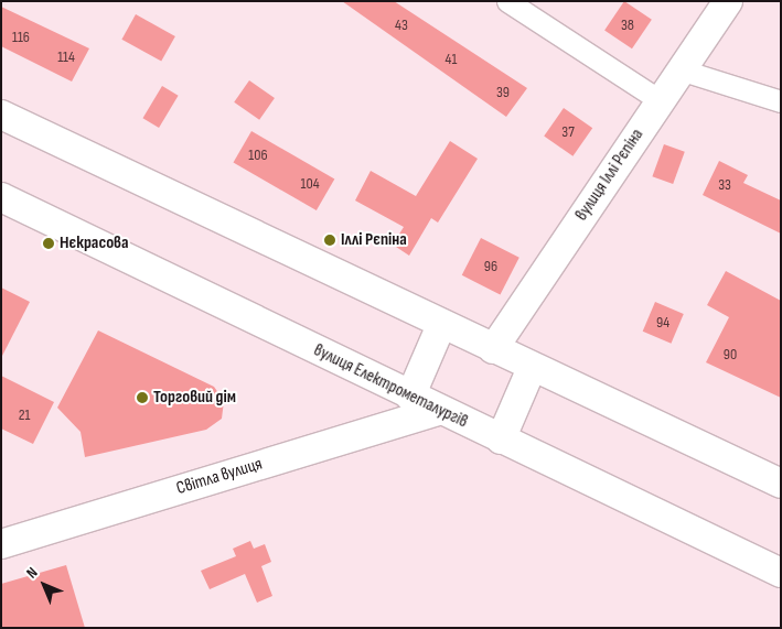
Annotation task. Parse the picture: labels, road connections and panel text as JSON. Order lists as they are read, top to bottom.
{
  "streets": {
    "main road": ["вулиця Іллі Рєпіна", "вулиця Електрометалургів", "Світла вулиця"]
  },
  "crossings": [
    ["вулиця Електрометалургів", "Світла вулиця"]
  ],
  "places": ["Іллі Рєпіна", "Нєкрасова", "Торговий дім"],
  "house_numbers": [
    "43",
    "38",
    "116",
    "114",
    "41",
    "39",
    "37",
    "106",
    "104",
    "33",
    "96",
    "94",
    "90",
    "21"
  ],
  "north": "top left"
}
